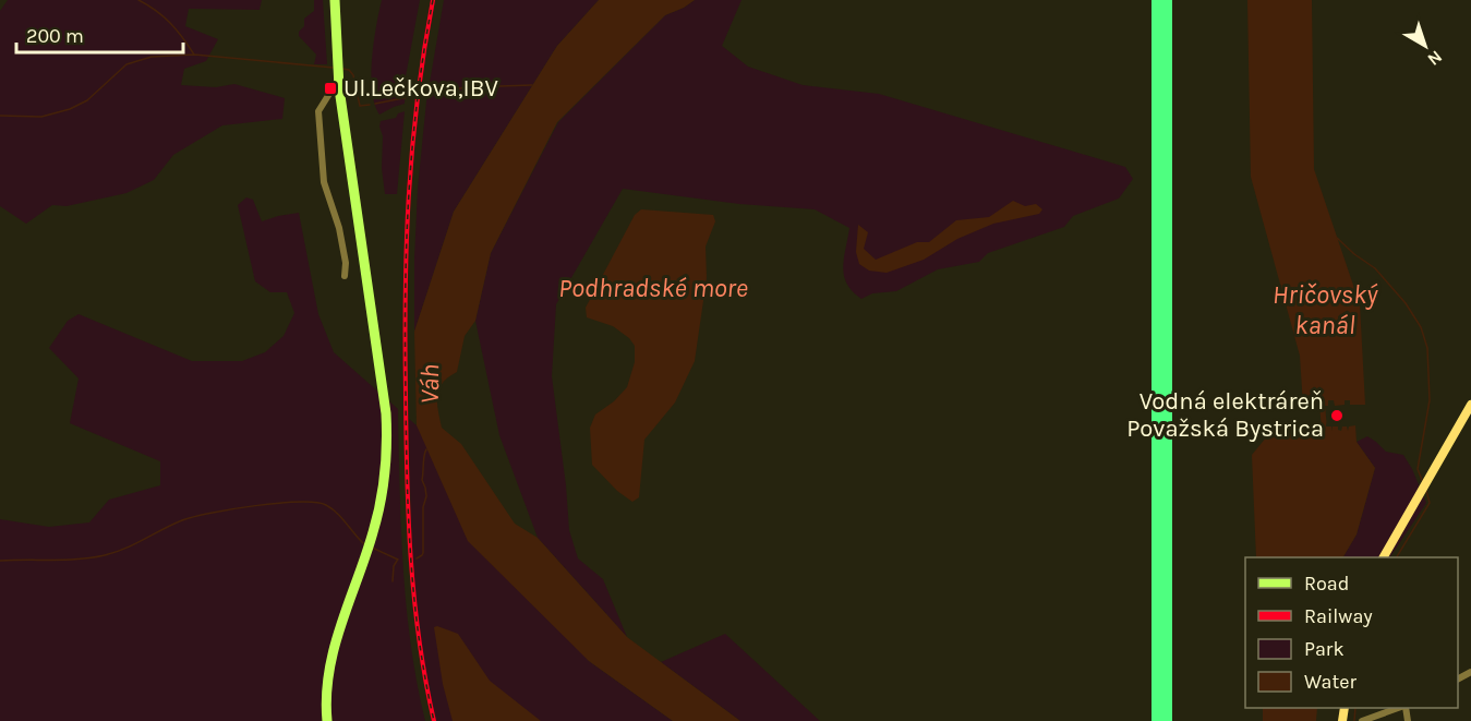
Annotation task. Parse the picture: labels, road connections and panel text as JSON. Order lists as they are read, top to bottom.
{
  "water": ["Podhradské more", "Hričovský kanál", "Váh"],
  "places": {
    "transit": ["Ul.Lečkova,IBV"],
    "other": ["Vodná elektráreň Považská Bystrica"]
  },
  "legend": [
    "Road",
    "Railway",
    "Park",
    "Water"
  ],
  "scale_bar": "200 m",
  "north": "bottom right"
}
